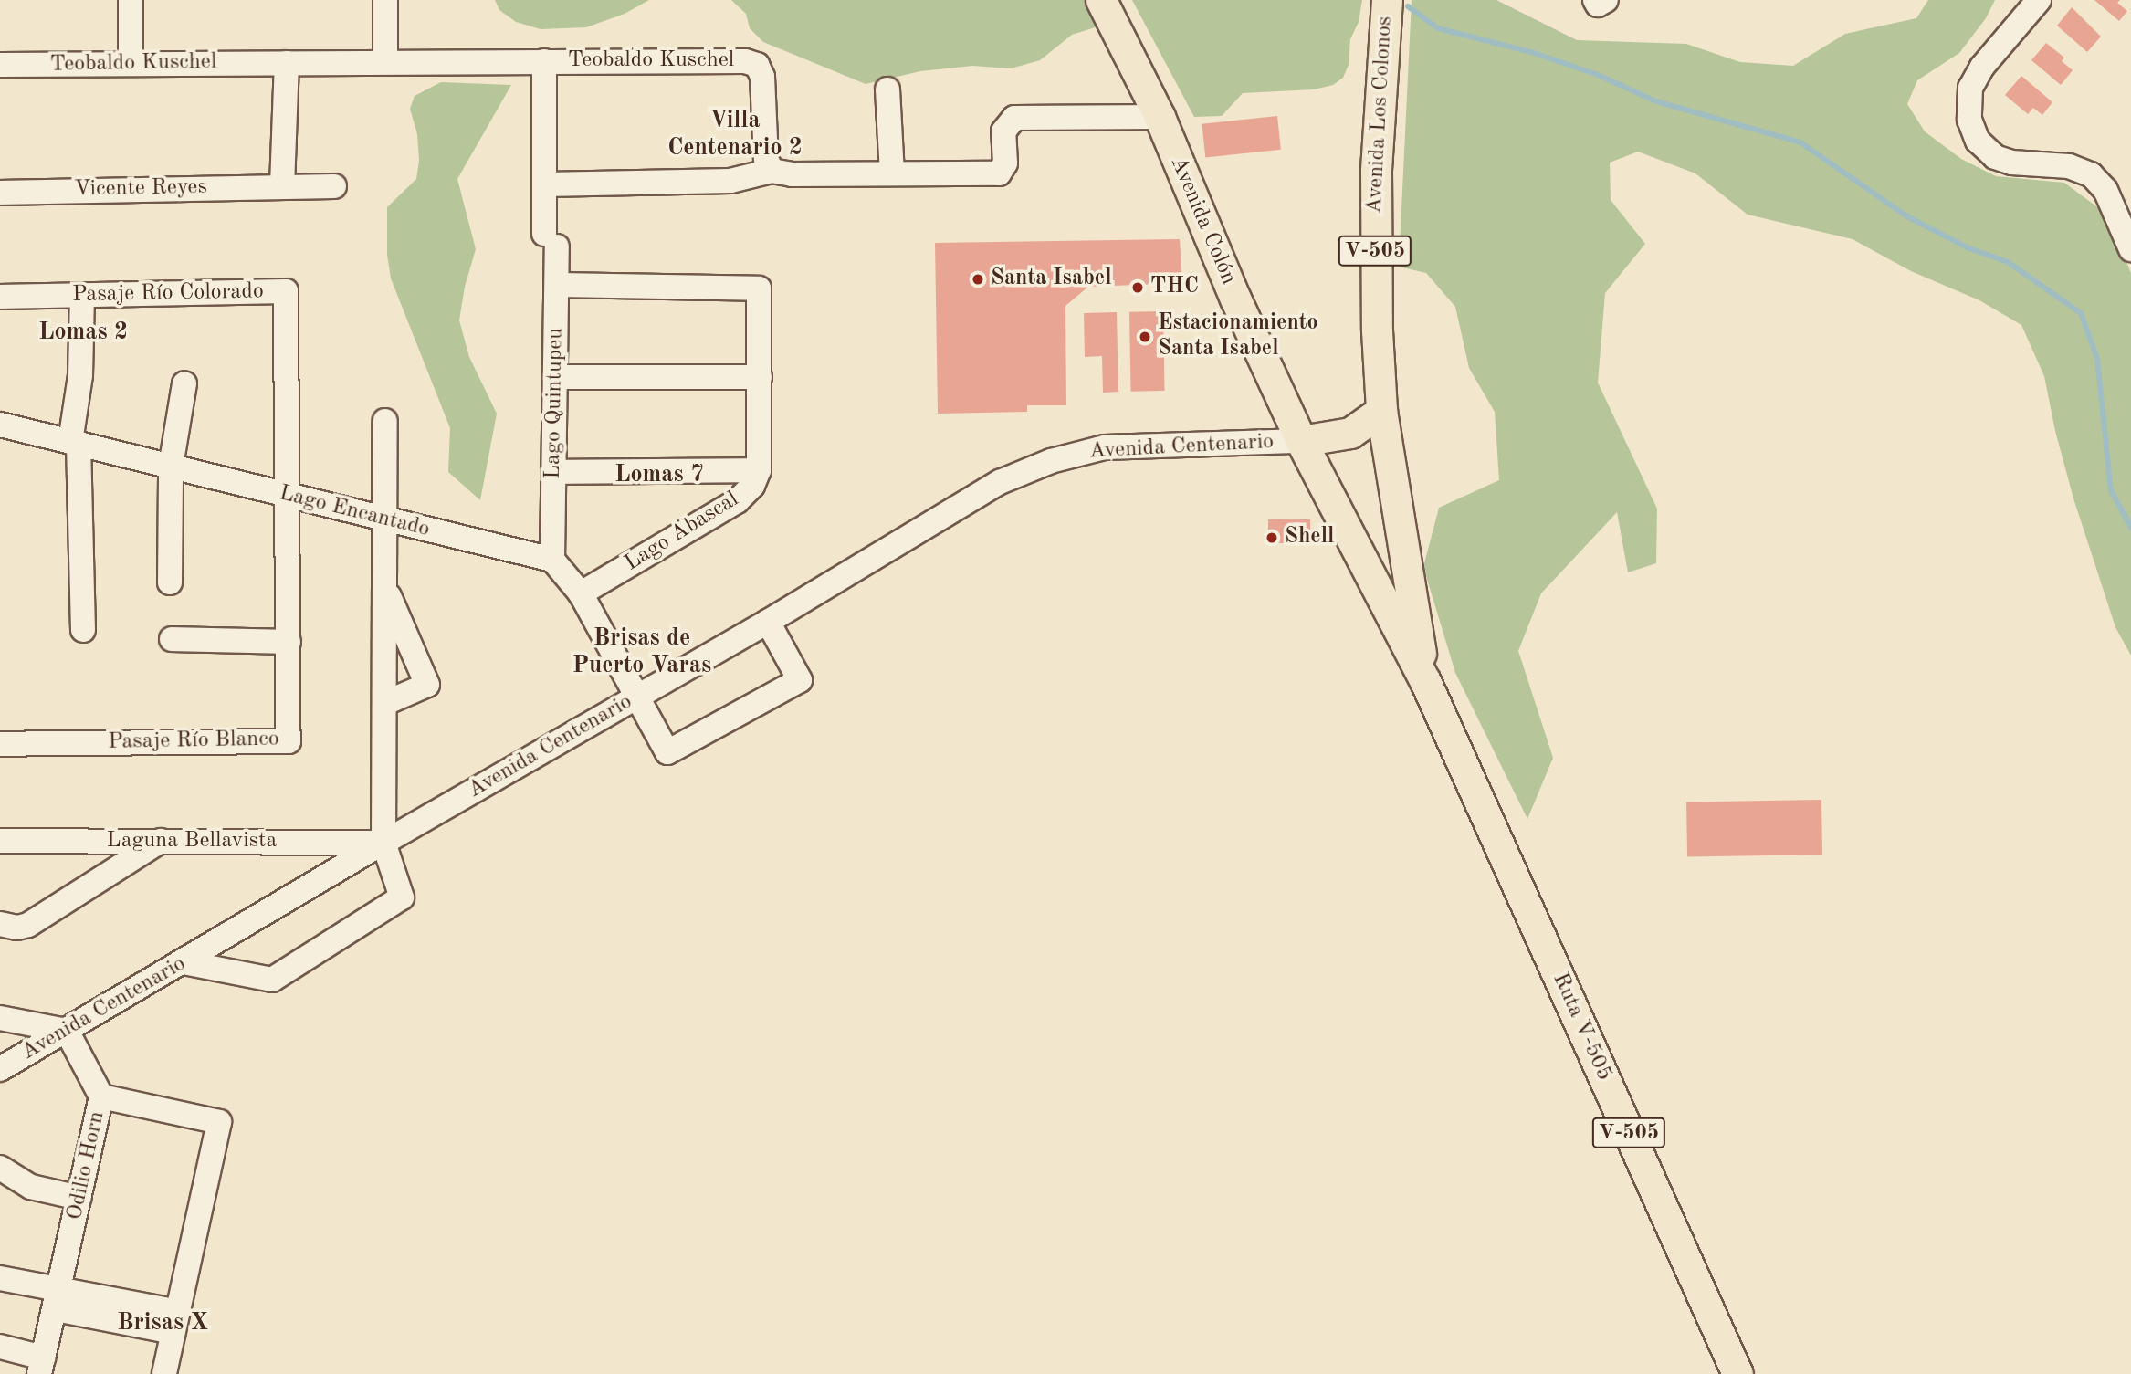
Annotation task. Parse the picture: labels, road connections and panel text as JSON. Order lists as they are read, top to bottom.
{
  "streets": {
    "main road": [
      "Avenida Los Colonos",
      "Avenida Colón",
      "V-505",
      "Ruta V-505"
    ],
    "street": [
      "Teobaldo Kuschel",
      "Vicente Reyes",
      "Pasaje Río Colorado",
      "Lago Quintupeu",
      "Avenida Centenario",
      "Lago Encantado",
      "Lago Abascal",
      "Pasaje Río Blanco",
      "Laguna Bellavista",
      "Odilio Horn"
    ]
  },
  "crossings": [
    ["Teobaldo Kuschel", "Lago Quintupeu"],
    ["Avenida Los Colonos", "Avenida Colón"],
    ["Avenida Los Colonos", "Ruta V-505"],
    ["Avenida Colón", "Avenida Centenario"],
    ["Avenida Colón", "Ruta V-505"],
    ["Pasaje Río Colorado", "Lago Encantado"],
    ["Lago Quintupeu", "Lago Encantado"],
    ["Avenida Centenario", "Laguna Bellavista"],
    ["Avenida Centenario", "Odilio Horn"]
  ],
  "districts": [
    "Villa Centenario 2",
    "Lomas 2",
    "Lomas 7",
    "Brisas de Puerto Varas",
    "Brisas X"
  ],
  "places": [
    "Santa Isabel",
    "THC",
    "Estacionamiento Santa Isabel",
    "Shell"
  ]
}
